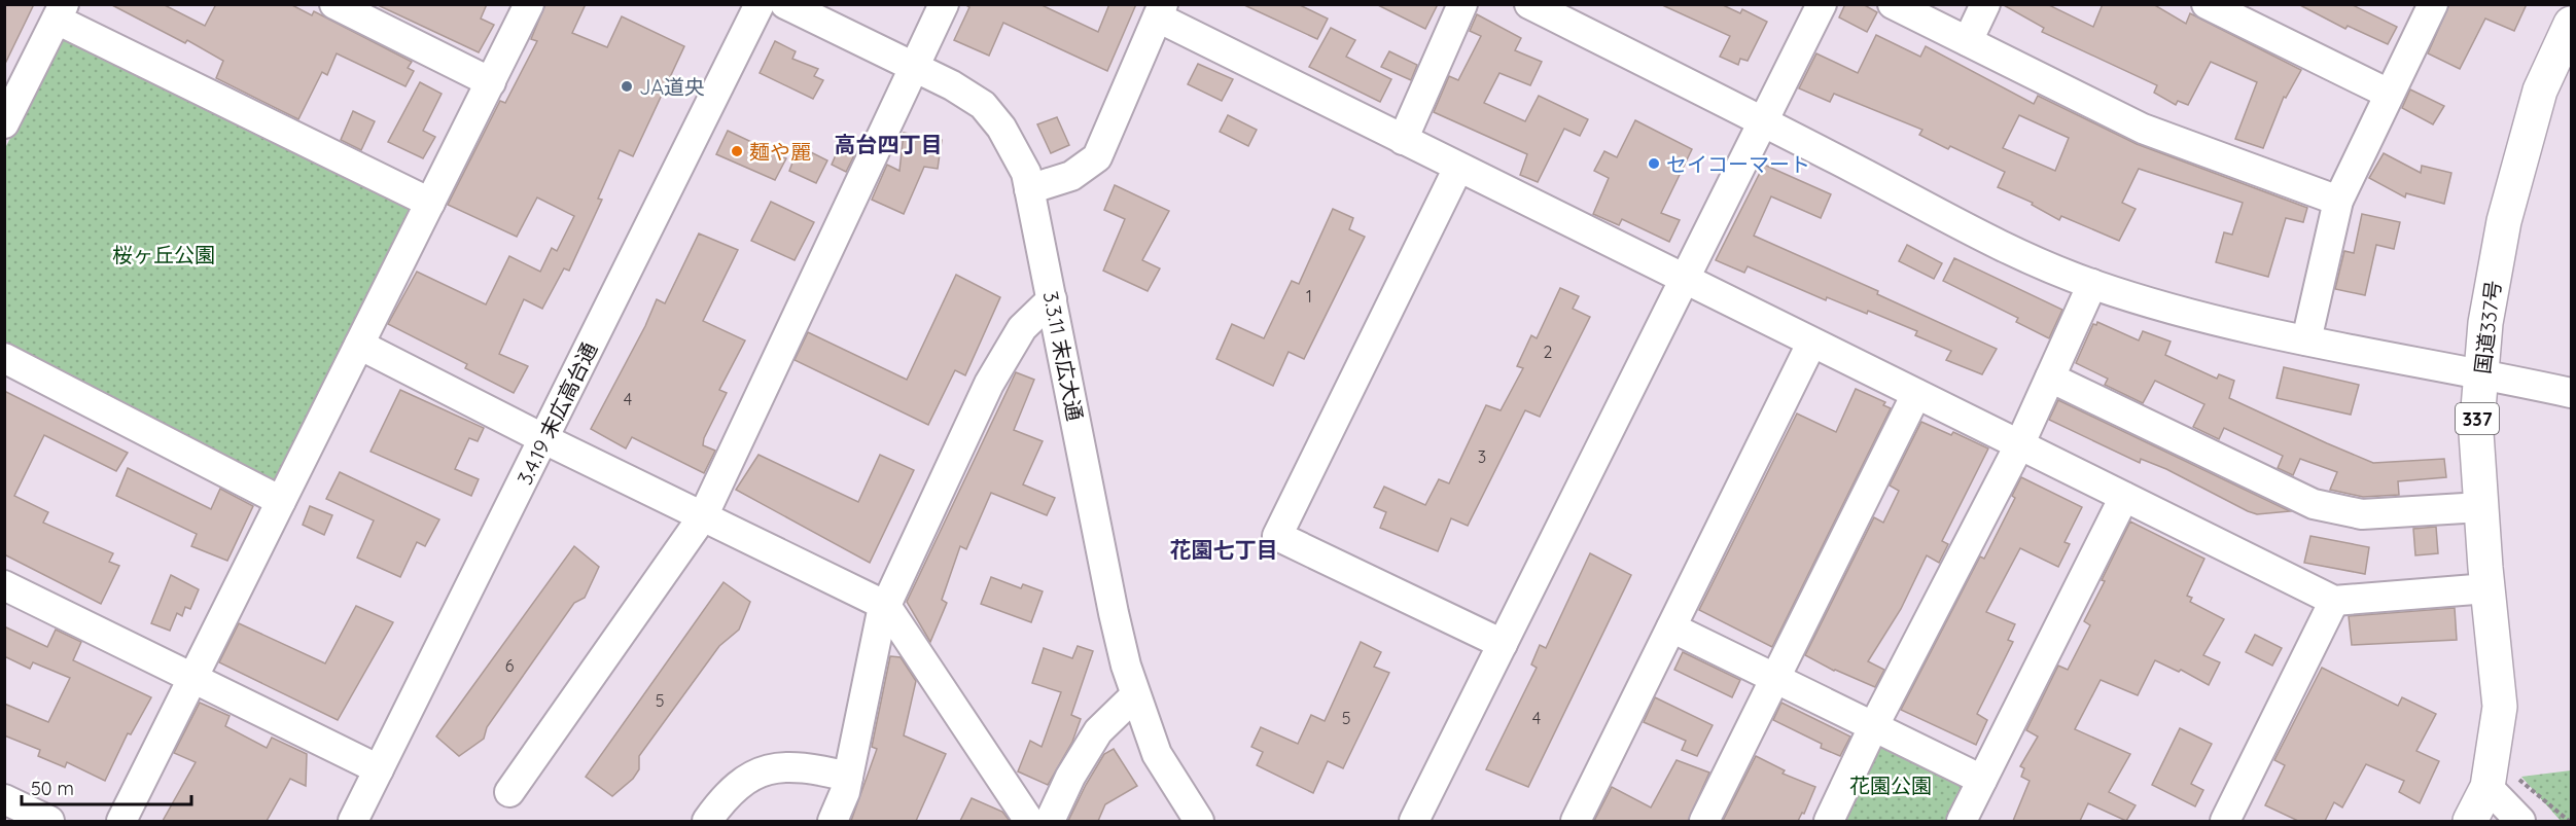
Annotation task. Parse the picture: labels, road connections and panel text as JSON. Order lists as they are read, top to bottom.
{
  "streets": {
    "highway": ["国道337号", "337"],
    "street": ["3.3.11 末広大通", "3.4.19 末広高台通"]
  },
  "districts": ["高台四丁目", "花園七丁目"],
  "parks": ["桜ヶ丘公園", "花園公園"],
  "places": ["JA道央", "麺や麗", "セイコーマート"],
  "house_numbers": [
    "1",
    "2",
    "4",
    "3",
    "6",
    "5",
    "5",
    "4"
  ],
  "scale_bar": "50 m"
}
